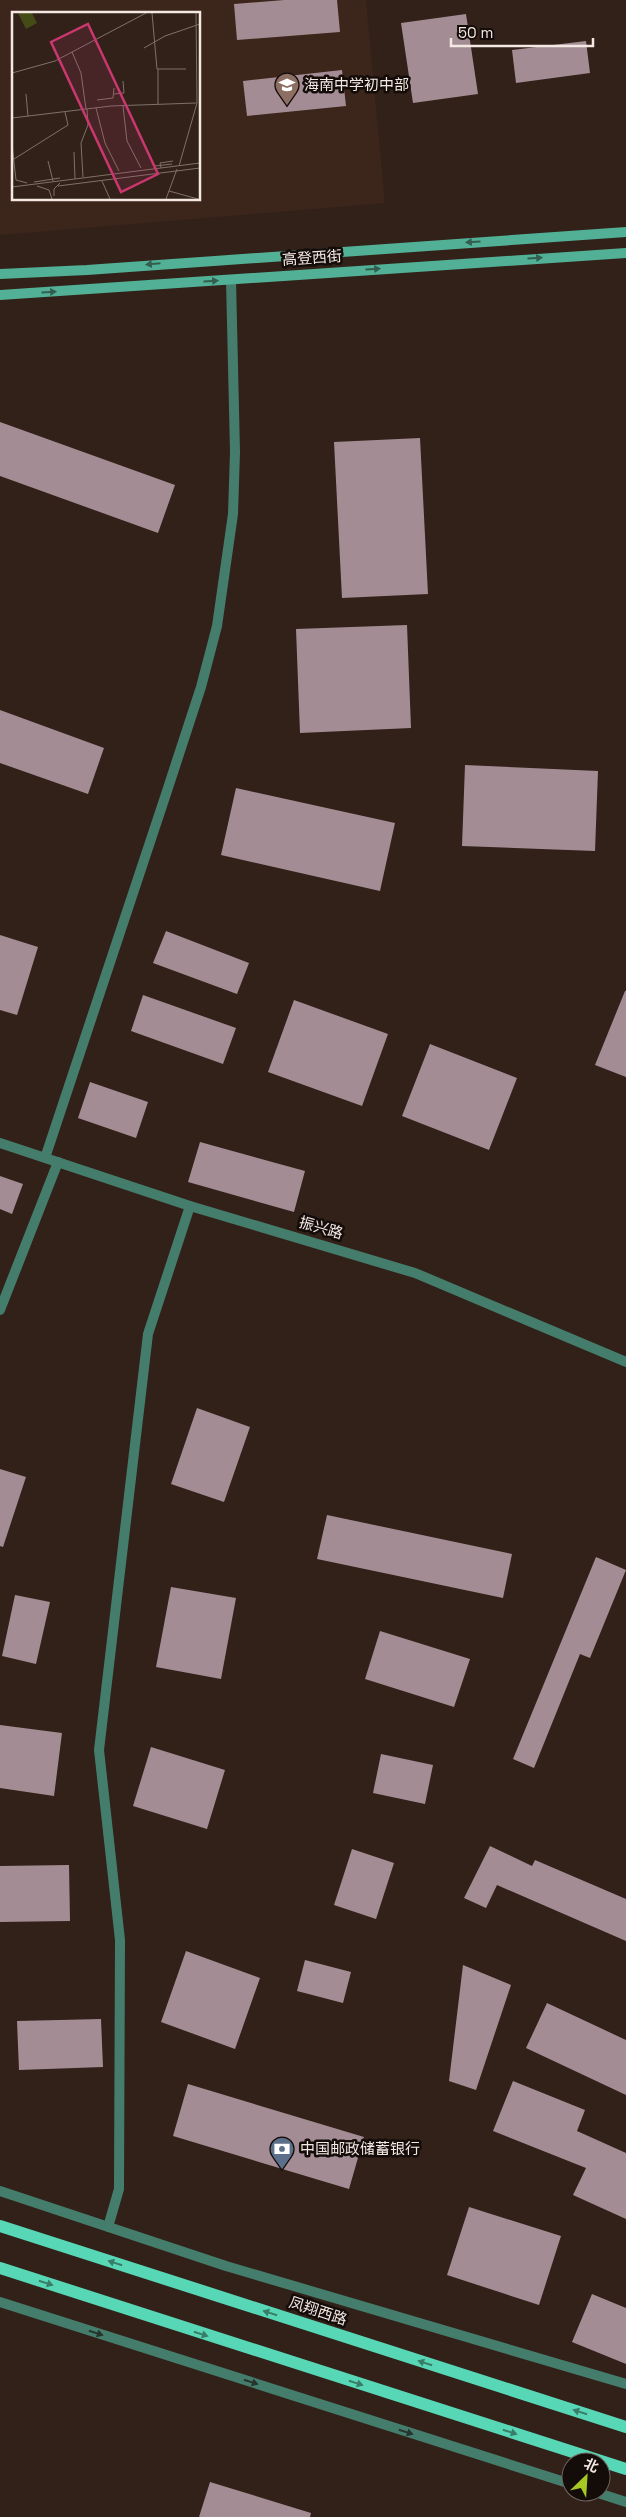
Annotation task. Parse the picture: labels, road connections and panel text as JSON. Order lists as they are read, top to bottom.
{
  "streets": {
    "main road": ["高登西街", "凤翔西路"],
    "street": ["振兴路"]
  },
  "places": {
    "school or university": ["海南中学初中部"],
    "bank": ["中国邮政储蓄银行"]
  },
  "scale_bar": "50 m",
  "north": "top right"
}
